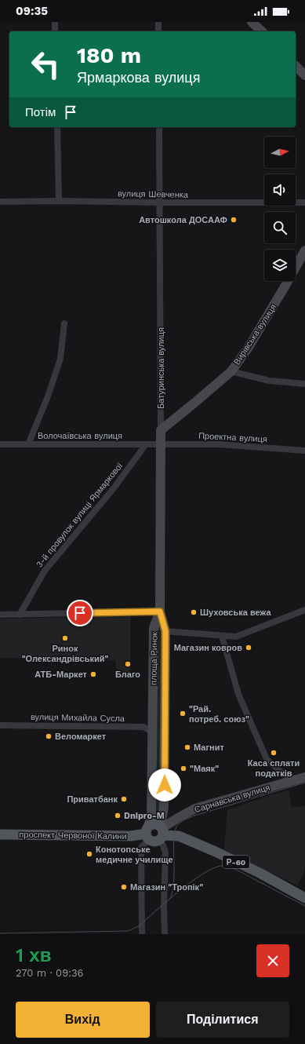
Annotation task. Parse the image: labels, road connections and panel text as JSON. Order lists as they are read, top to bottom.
{
  "streets": {
    "main road": [
      "Вирівська вулиця",
      "Батуринська вулиця",
      "площа Ринок",
      "Сарнавська вулиця",
      "проспект Червоної Калини",
      "Р-60"
    ],
    "street": [
      "вулиця Шевченка",
      "Волочаївська вулиця",
      "Проектна вулиця",
      "3-й провулок вулиці Ярмаркової",
      "вулиця Михайла Сусла"
    ]
  },
  "crossings": [
    ["вулиця Шевченка", "Батуринська вулиця"],
    ["Вирівська вулиця", "Батуринська вулиця"],
    ["Батуринська вулиця", "Волочаївська вулиця"],
    ["Батуринська вулиця", "Проектна вулиця"],
    ["Батуринська вулиця", "площа Ринок"],
    ["Волочаївська вулиця", "Проектна вулиця"],
    ["Волочаївська вулиця", "3-й провулок вулиці Ярмаркової"],
    ["площа Ринок", "вулиця Михайла Сусла"],
    ["площа Ринок", "Сарнавська вулиця"],
    ["площа Ринок", "проспект Червоної Калини"],
    ["площа Ринок", "Р-60"],
    ["Сарнавська вулиця", "проспект Червоної Калини"],
    ["Сарнавська вулиця", "Р-60"],
    ["проспект Червоної Калини", "Р-60"]
  ],
  "places": [
    "Автошкола ДОСААФ",
    "Шуховська вежа",
    "Ринок \"Олександрівський\"",
    "Магазин ковров",
    "Благо",
    "АТБ-Маркет",
    "\"Рай. потреб. союз\"",
    "Веломаркет",
    "Магнит",
    "Каса сплати податків",
    "\"Маяк\"",
    "Приватбанк",
    "Dnipro-M",
    "Конотопське медичне училище",
    "Магазин \"Тропік\""
  ],
  "north": "right",
  "page": {
    "status": "09:35",
    "turn": ["180 m", "Ярмаркова вулиця"],
    "then": "Потім",
    "heading": ["1 хв", "270 m · 09:36"],
    "buttons": ["Вихід", "Поділитися"]
  }
}
